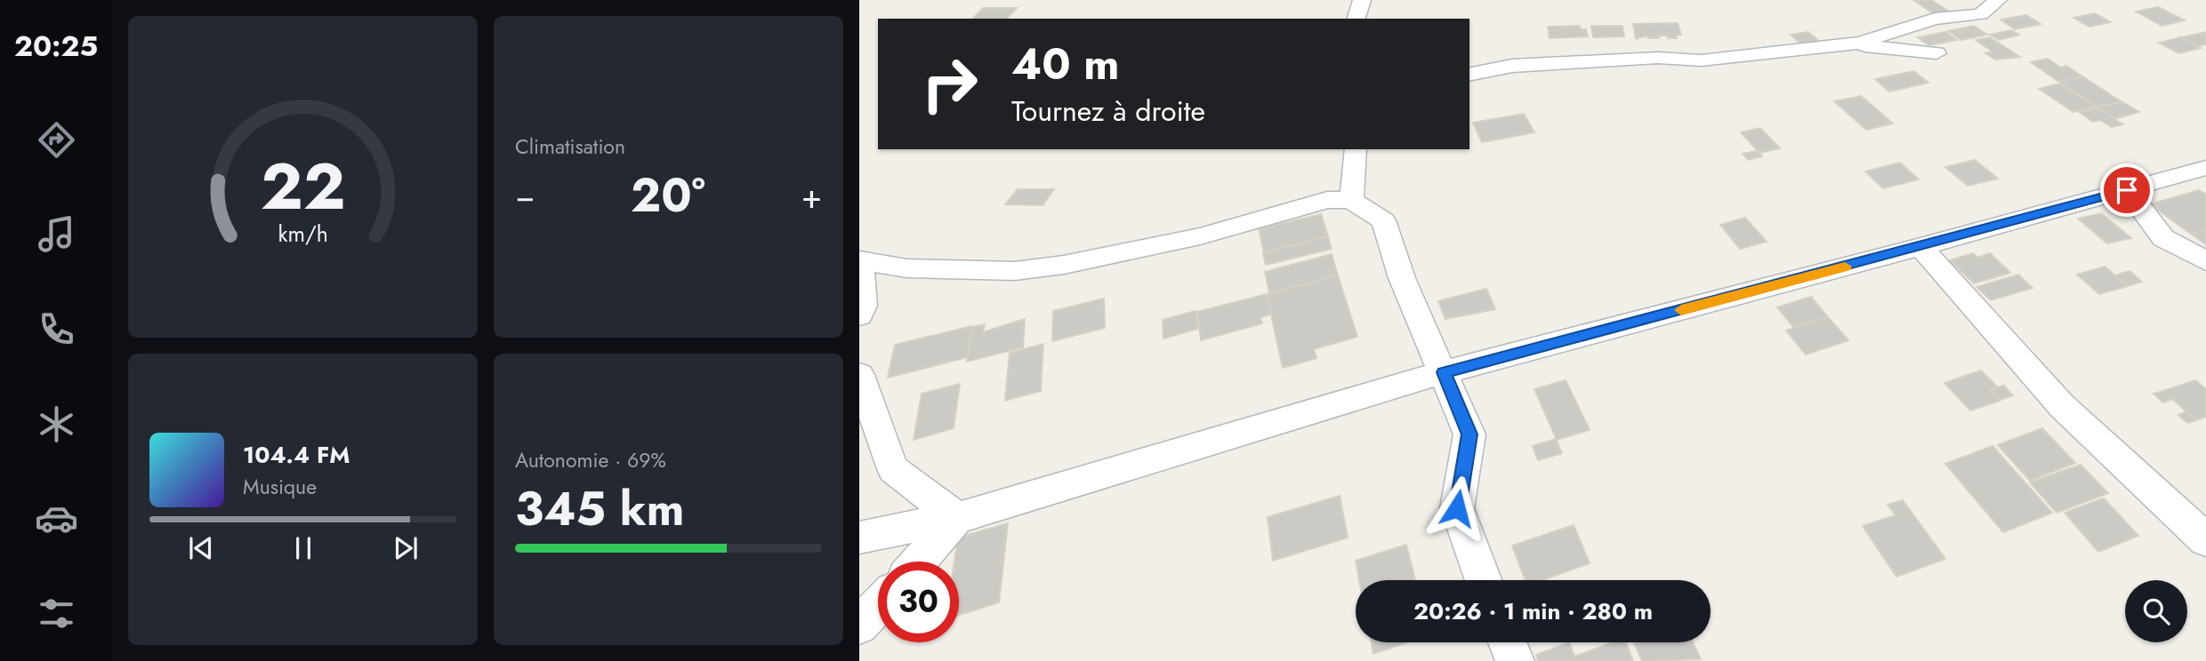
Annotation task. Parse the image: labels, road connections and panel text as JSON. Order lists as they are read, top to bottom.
{
  "page": {
    "tabs": "20:25",
    "tile": [
      "Climatisation",
      ["Autonomie · 69%", "345 km"]
    ],
    "turn": ["40 m", "Tournez à droite"],
    "heat": ["−", "20°", "+"],
    "song": ["104.4 FM", "Musique"],
    "limit": "30",
    "trip": "20:26 · 1 min · 280 m",
    "gauge": ["22", "km/h"]
  }
}
